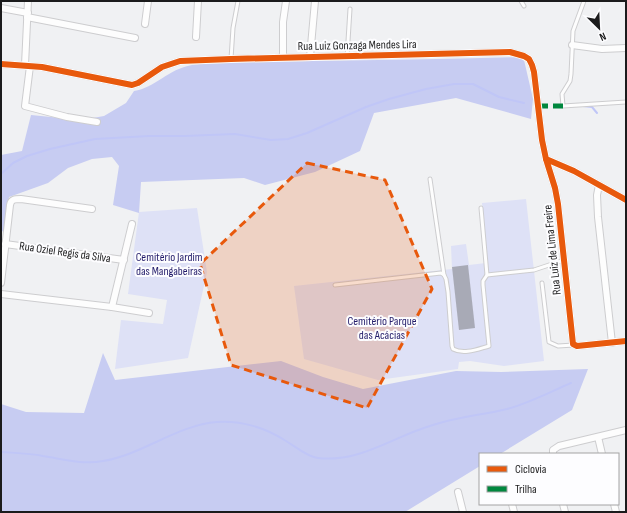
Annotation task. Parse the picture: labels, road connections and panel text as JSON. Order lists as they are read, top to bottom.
{
  "streets": {
    "street": ["Rua Luiz Gonzaga Mendes Lira", "Rua Luiz de Lima Freire", "Rua Oziel Regis da Silva"]
  },
  "crossings": [
    ["Rua Luiz Gonzaga Mendes Lira", "Rua Luiz de Lima Freire"]
  ],
  "parks": ["Cemitério Jardim das Mangabeiras", "Cemitério Parque das Acácias"],
  "legend": ["Ciclovia", "Trilha"],
  "north": "bottom right"
}
